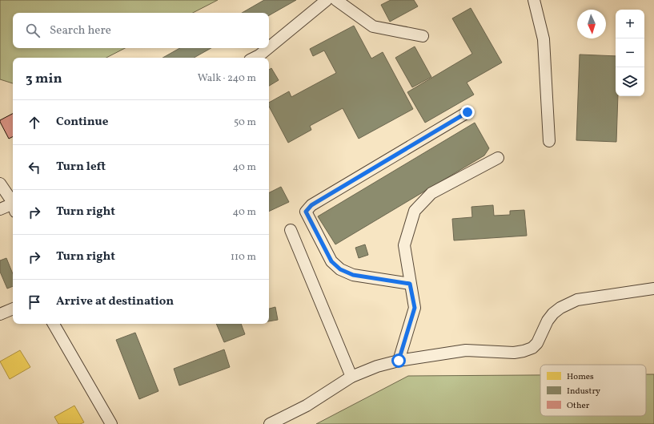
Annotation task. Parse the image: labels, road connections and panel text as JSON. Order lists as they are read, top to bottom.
{
  "legend": ["Homes", "Industry", "Other"],
  "north": "bottom",
  "page": {
    "map_buttons": ["+", "−"],
    "search": "Search here",
    "heading": ["3 min", "Walk · 240 m"],
    "list": [
      ["Continue", "50 m"],
      ["Turn left", "40 m"],
      ["Turn right", "40 m"],
      ["Turn right", "110 m"],
      "Arrive at destination"
    ]
  }
}
